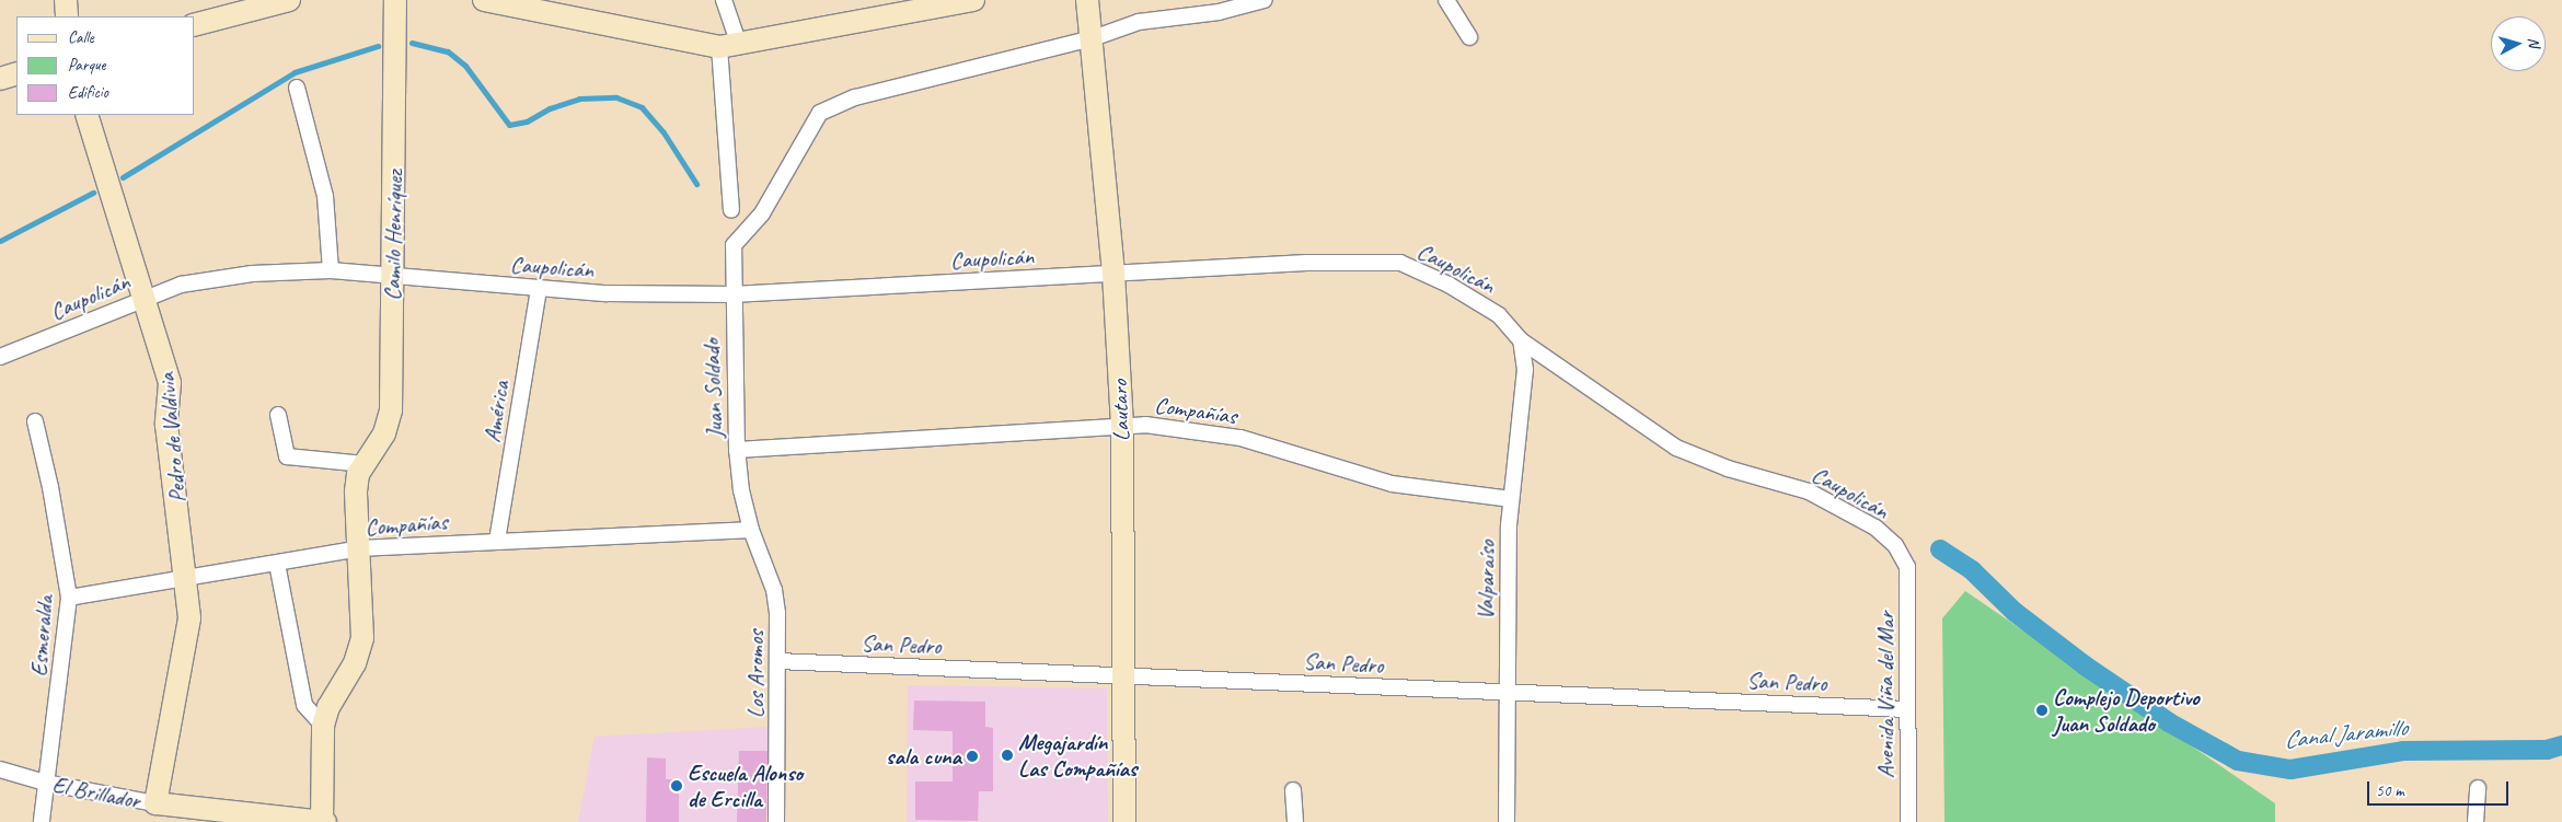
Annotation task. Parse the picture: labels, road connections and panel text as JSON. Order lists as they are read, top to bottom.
{
  "streets": {
    "street": [
      "Camilo Henríquez",
      "Caupolicán",
      "Juan Soldado",
      "Lautaro",
      "Compañías",
      "América",
      "Pedro de Valdivia",
      "Valparaíso",
      "Esmeralda",
      "San Pedro",
      "Los Aromos",
      "Avenida Viña del Mar",
      "El Brillador"
    ]
  },
  "crossings": [
    ["Camilo Henríquez", "Caupolicán"],
    ["Camilo Henríquez", "Compañías"],
    ["Camilo Henríquez", "El Brillador"],
    ["Caupolicán", "Juan Soldado"],
    ["Caupolicán", "Lautaro"],
    ["Caupolicán", "América"],
    ["Caupolicán", "Pedro de Valdivia"],
    ["Caupolicán", "Valparaíso"],
    ["Caupolicán", "Avenida Viña del Mar"],
    ["Juan Soldado", "Lautaro"],
    ["Juan Soldado", "Compañías"],
    ["Juan Soldado", "Los Aromos"],
    ["Lautaro", "Compañías"],
    ["Lautaro", "San Pedro"],
    ["Compañías", "América"],
    ["Compañías", "Pedro de Valdivia"],
    ["Compañías", "Valparaíso"],
    ["Compañías", "Esmeralda"],
    ["Compañías", "Los Aromos"],
    ["Pedro de Valdivia", "El Brillador"],
    ["Valparaíso", "San Pedro"],
    ["Esmeralda", "El Brillador"],
    ["San Pedro", "Los Aromos"],
    ["San Pedro", "Avenida Viña del Mar"]
  ],
  "water": ["Canal Jaramillo"],
  "places": [
    "Complejo Deportivo Juan Soldado",
    "Megajardín Las Compañías",
    "sala cuna",
    "Escuela Alonso de Ercilla"
  ],
  "legend": ["Calle", "Parque", "Edificio"],
  "scale_bar": "50 m",
  "north": "right"
}
